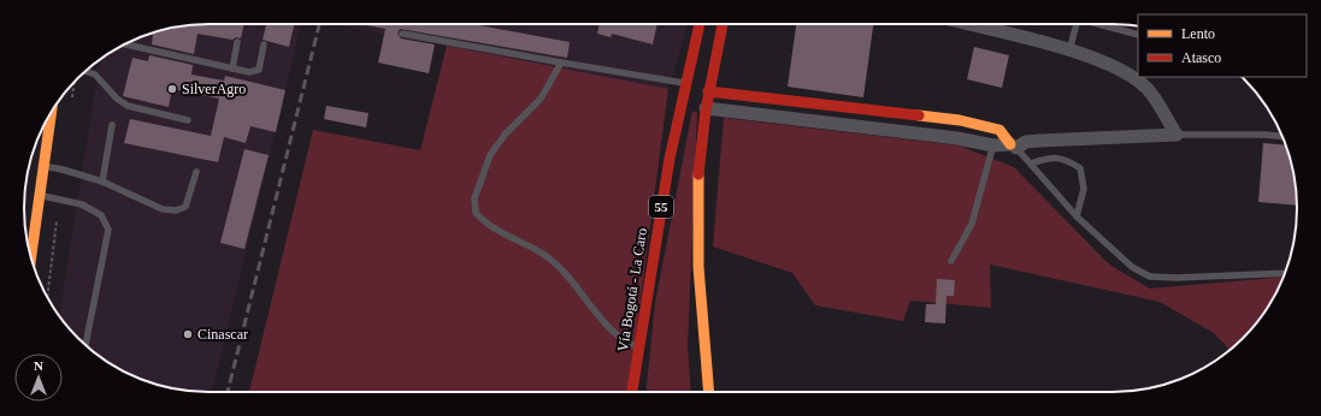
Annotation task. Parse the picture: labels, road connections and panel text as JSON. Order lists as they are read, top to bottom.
{
  "streets": {
    "main road": ["55", "Vía Bogotá - La Caro"]
  },
  "places": ["SilverAgro", "Cinascar"],
  "legend": ["Lento", "Atasco"],
  "north": "top"
}
